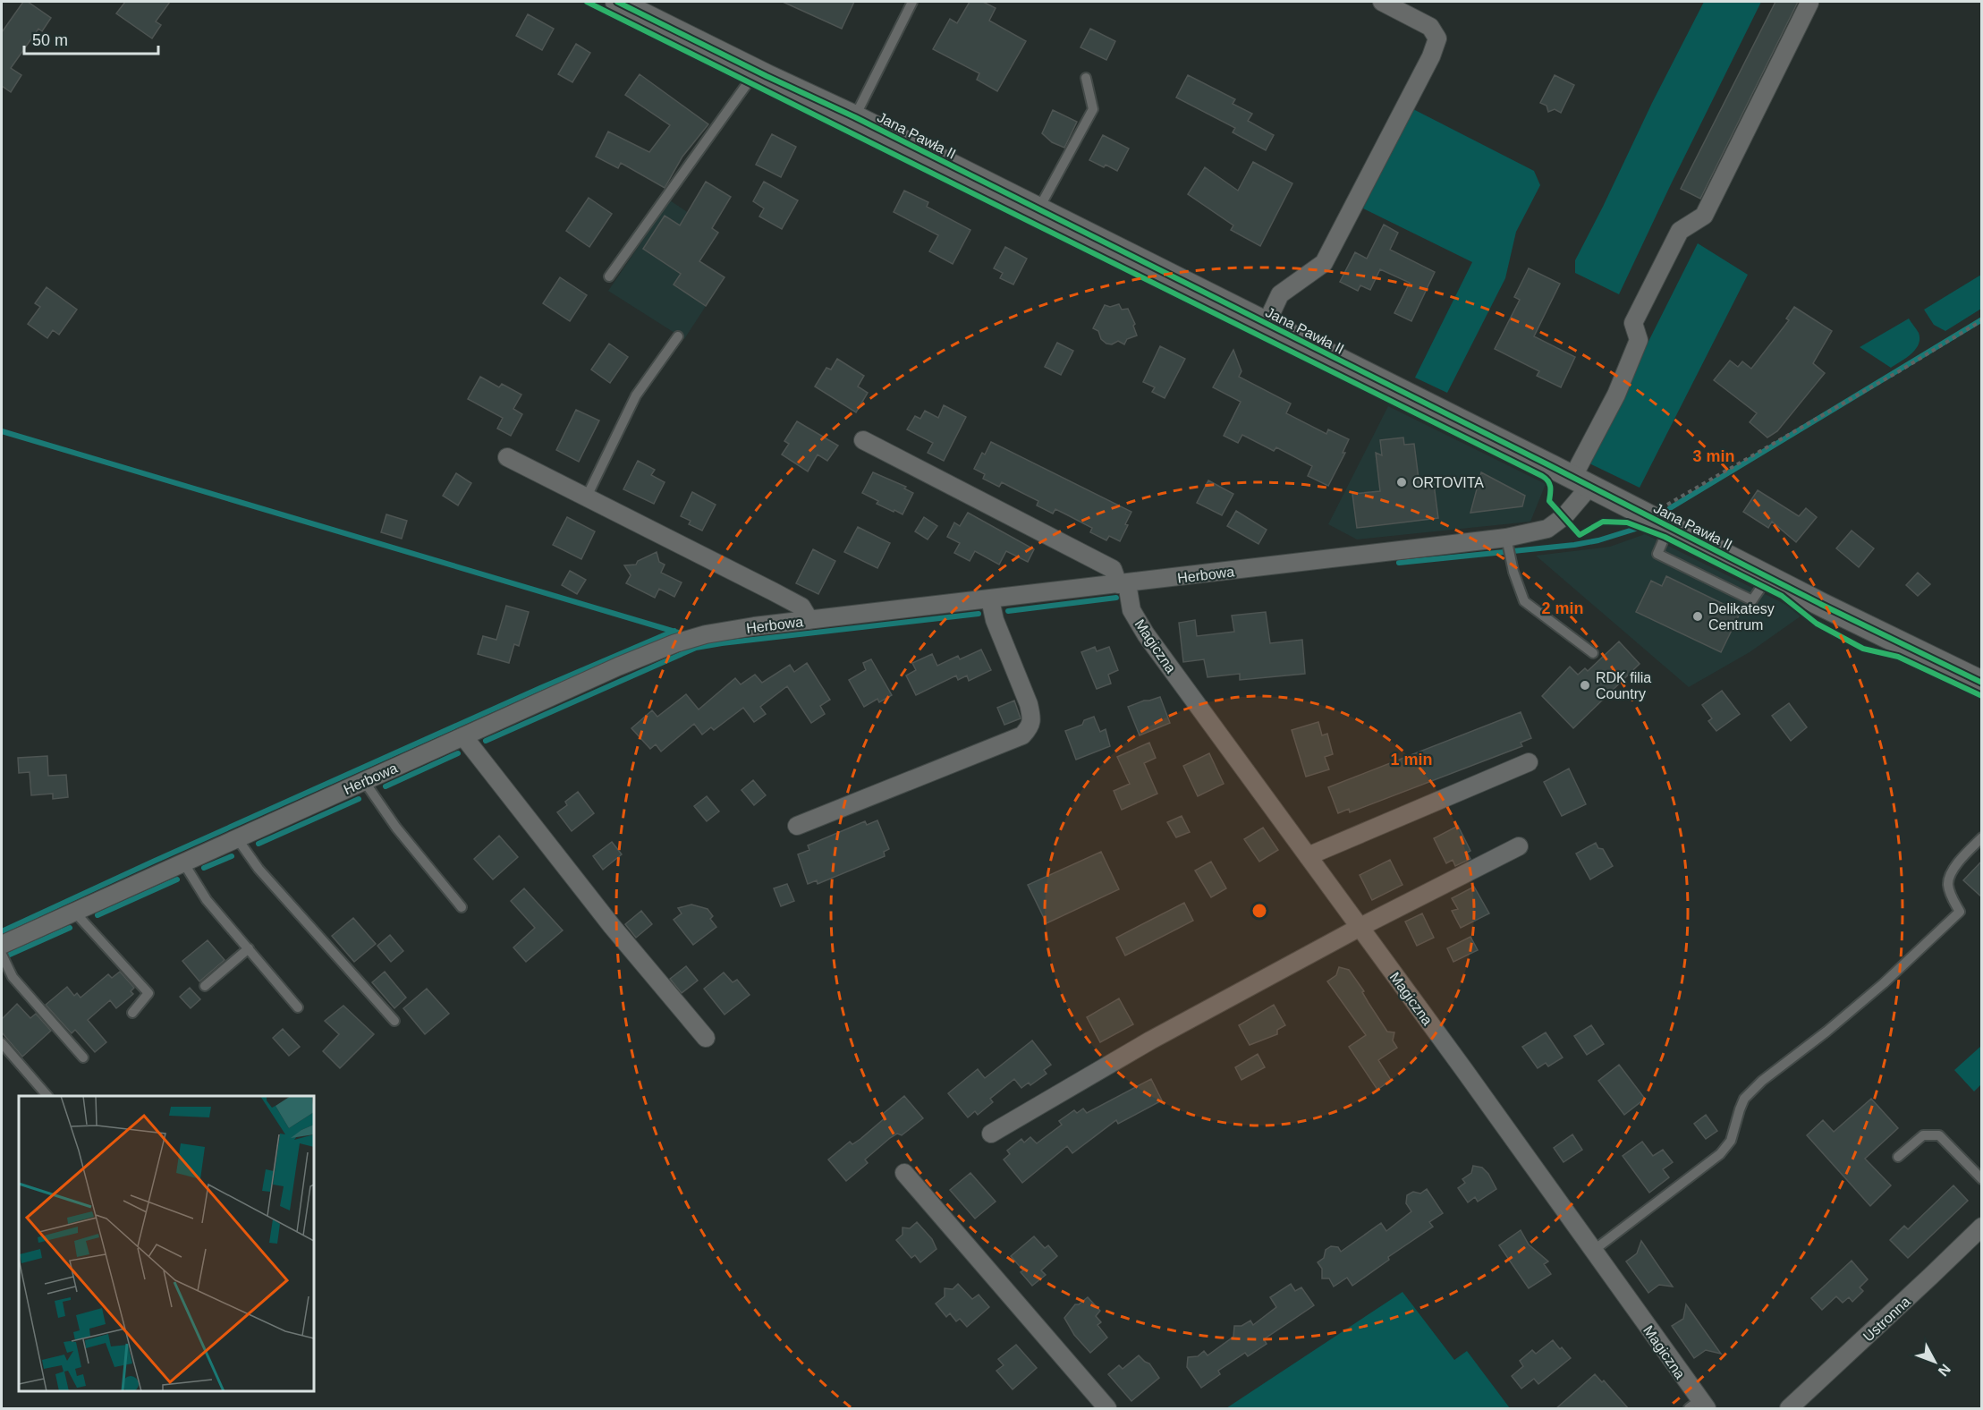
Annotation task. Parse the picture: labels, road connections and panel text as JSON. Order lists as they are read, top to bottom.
{
  "streets": {
    "street": [
      "Jana Pawła II",
      "Herbowa",
      "Magiczna",
      "Ustronna"
    ]
  },
  "crossings": [
    ["Jana Pawła II", "Herbowa"],
    ["Herbowa", "Magiczna"]
  ],
  "places": ["ORTOVITA", "Delikatesy Centrum", "RDK filia Country"],
  "scale_bar": "50 m",
  "north": "bottom right",
  "rings": ["3 min", "2 min", "1 min"]
}
